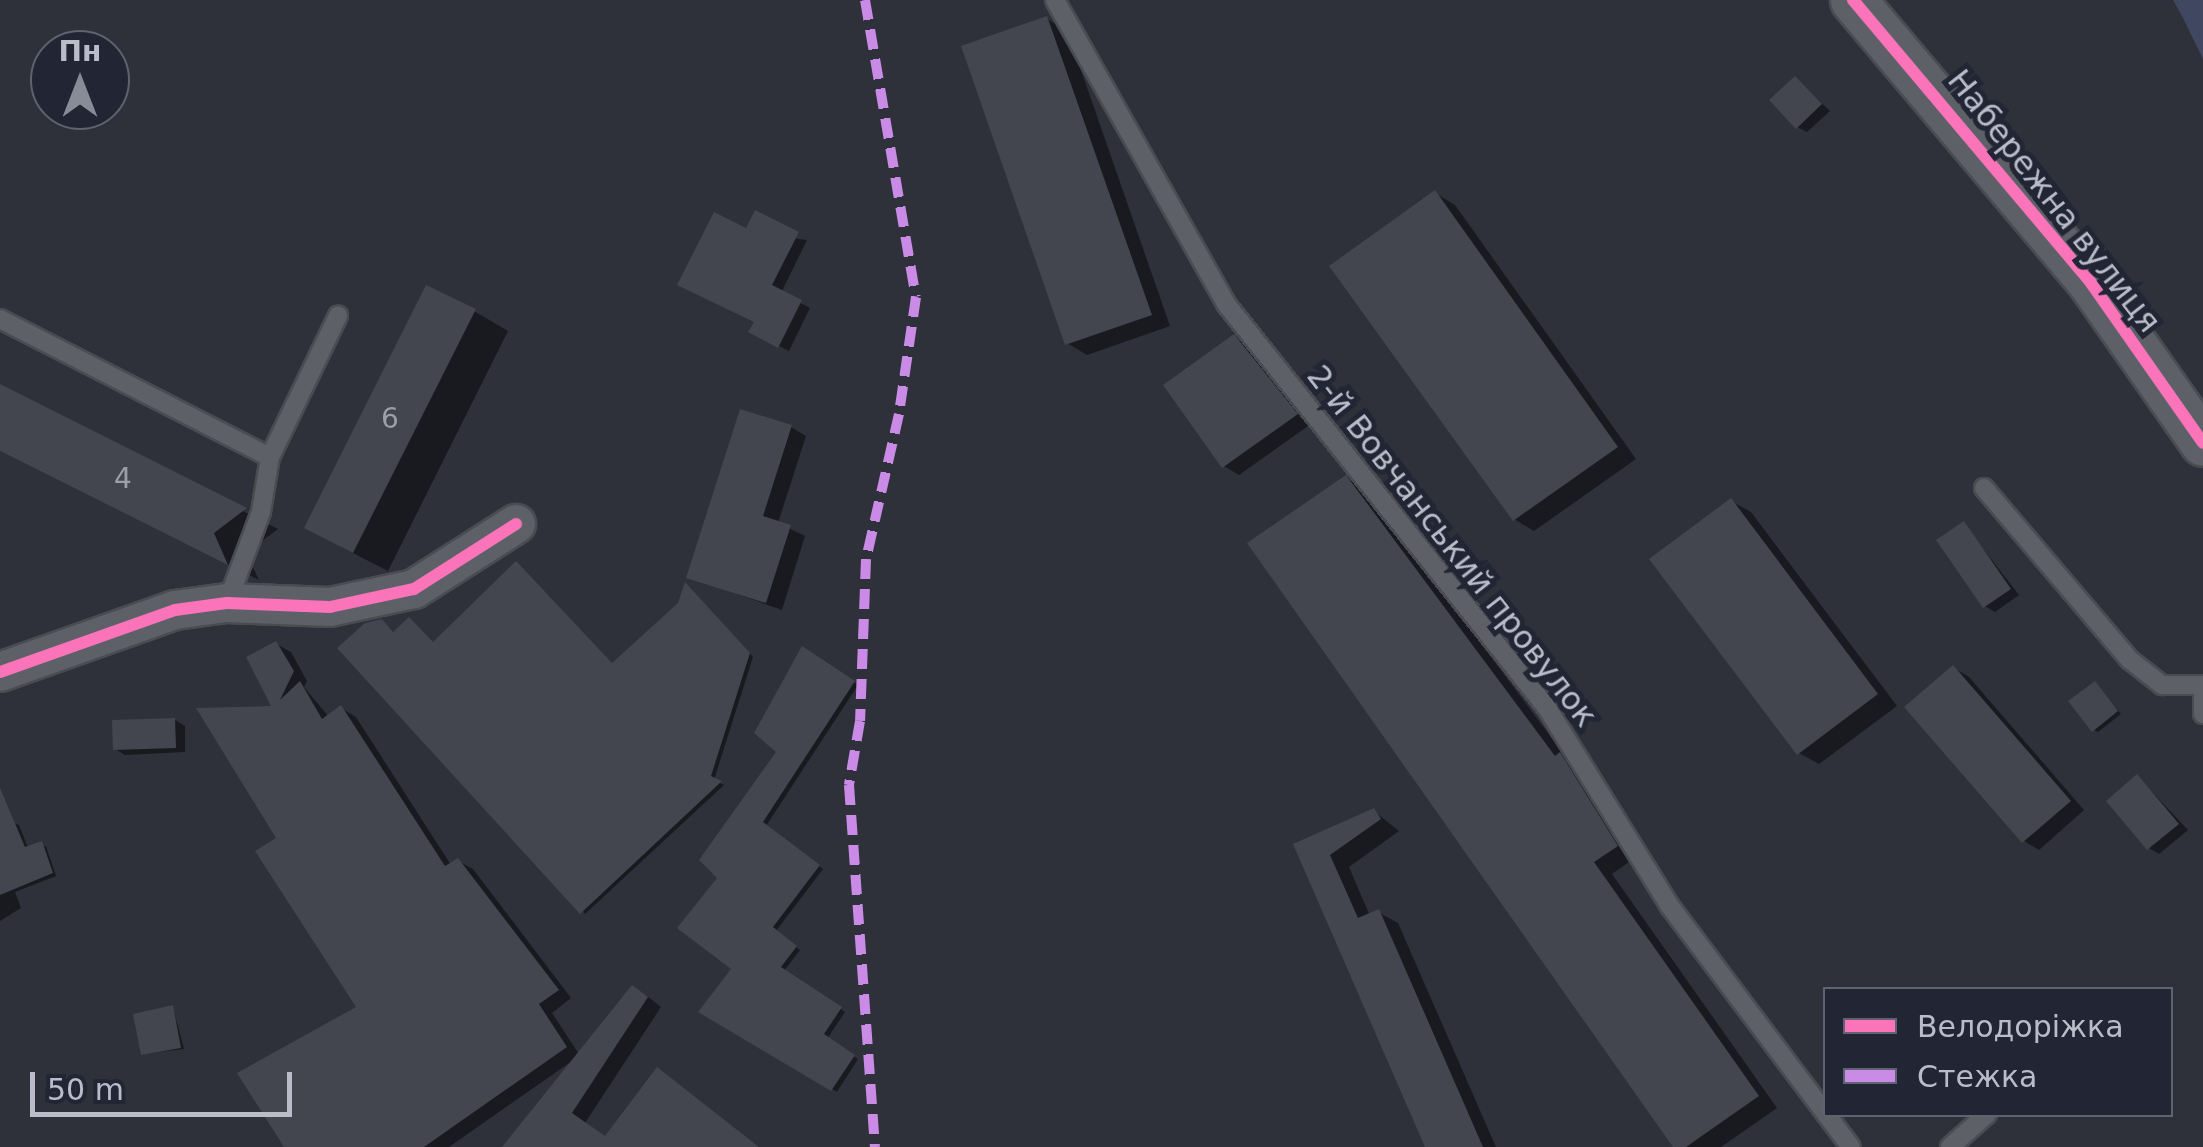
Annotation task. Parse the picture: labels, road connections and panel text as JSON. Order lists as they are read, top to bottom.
{
  "streets": {
    "street": ["Набережна вулиця"],
    "lane": ["2-й Вовчанський провулок"]
  },
  "house_numbers": ["6", "4"],
  "legend": ["Велодоріжка", "Стежка"],
  "scale_bar": "50 m",
  "north": "top"
}
